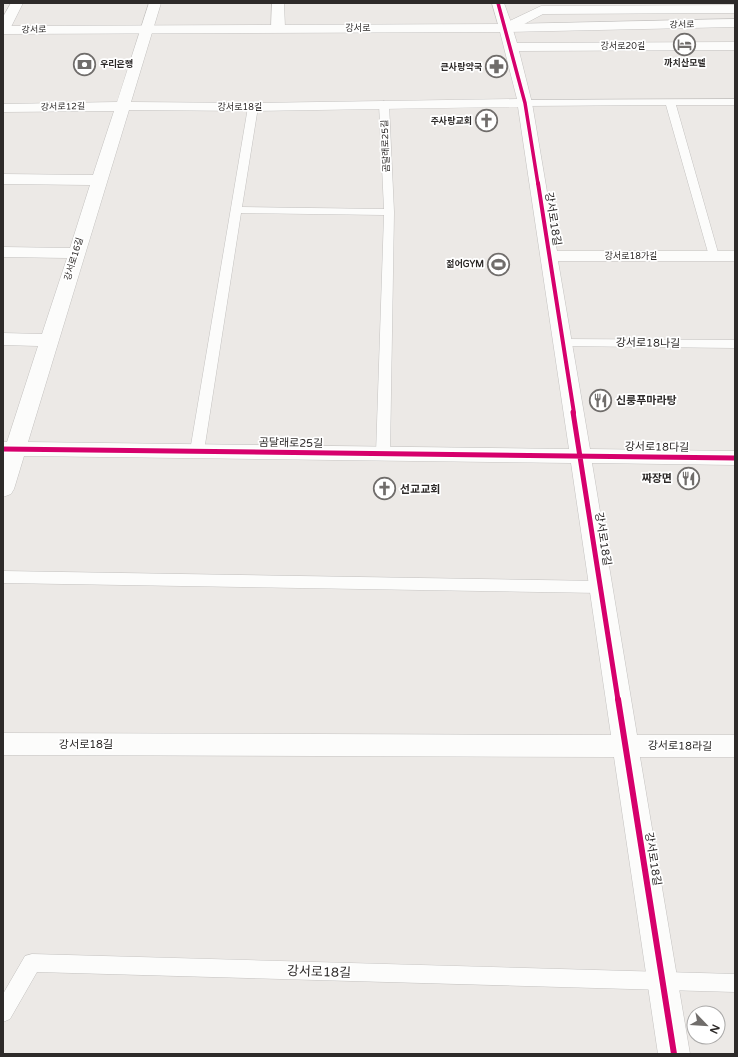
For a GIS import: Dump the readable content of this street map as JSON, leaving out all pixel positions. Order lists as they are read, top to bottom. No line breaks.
{"streets":{"street":["강서로","강서로20길","강서로12길","강서로18길","곰달래로25길","강서로18가길","강서로16길","강서로18다길","강서로18라길"],"lane":["강서로18나길"]},"crossings":[["강서로","강서로18길"],["강서로","강서로16길"],["강서로20길","강서로18길"],["강서로12길","강서로18길"],["강서로12길","강서로16길"],["강서로18길","곰달래로25길"],["강서로18길","강서로18가길"],["강서로18길","강서로16길"],["강서로18길","강서로18나길"],["강서로18길","강서로18다길"],["강서로18길","강서로18라길"],["곰달래로25길","강서로16길"],["곰달래로25길","강서로18다길"]],"places":{"hotel":["까치산모텔"],"bank":["우리은행"],"pharmacy":["큰사랑약국"],"church":["주사랑교회","선교교회"],"sports":["젊어GYM"],"restaurant":["신룽푸마라탕","짜장면"]},"north":"bottom right"}
